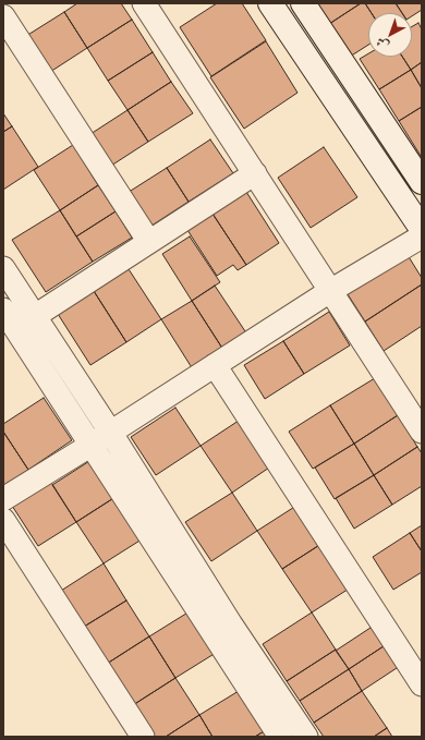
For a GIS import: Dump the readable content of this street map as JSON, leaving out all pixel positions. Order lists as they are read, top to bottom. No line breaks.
{"north":"bottom left"}
